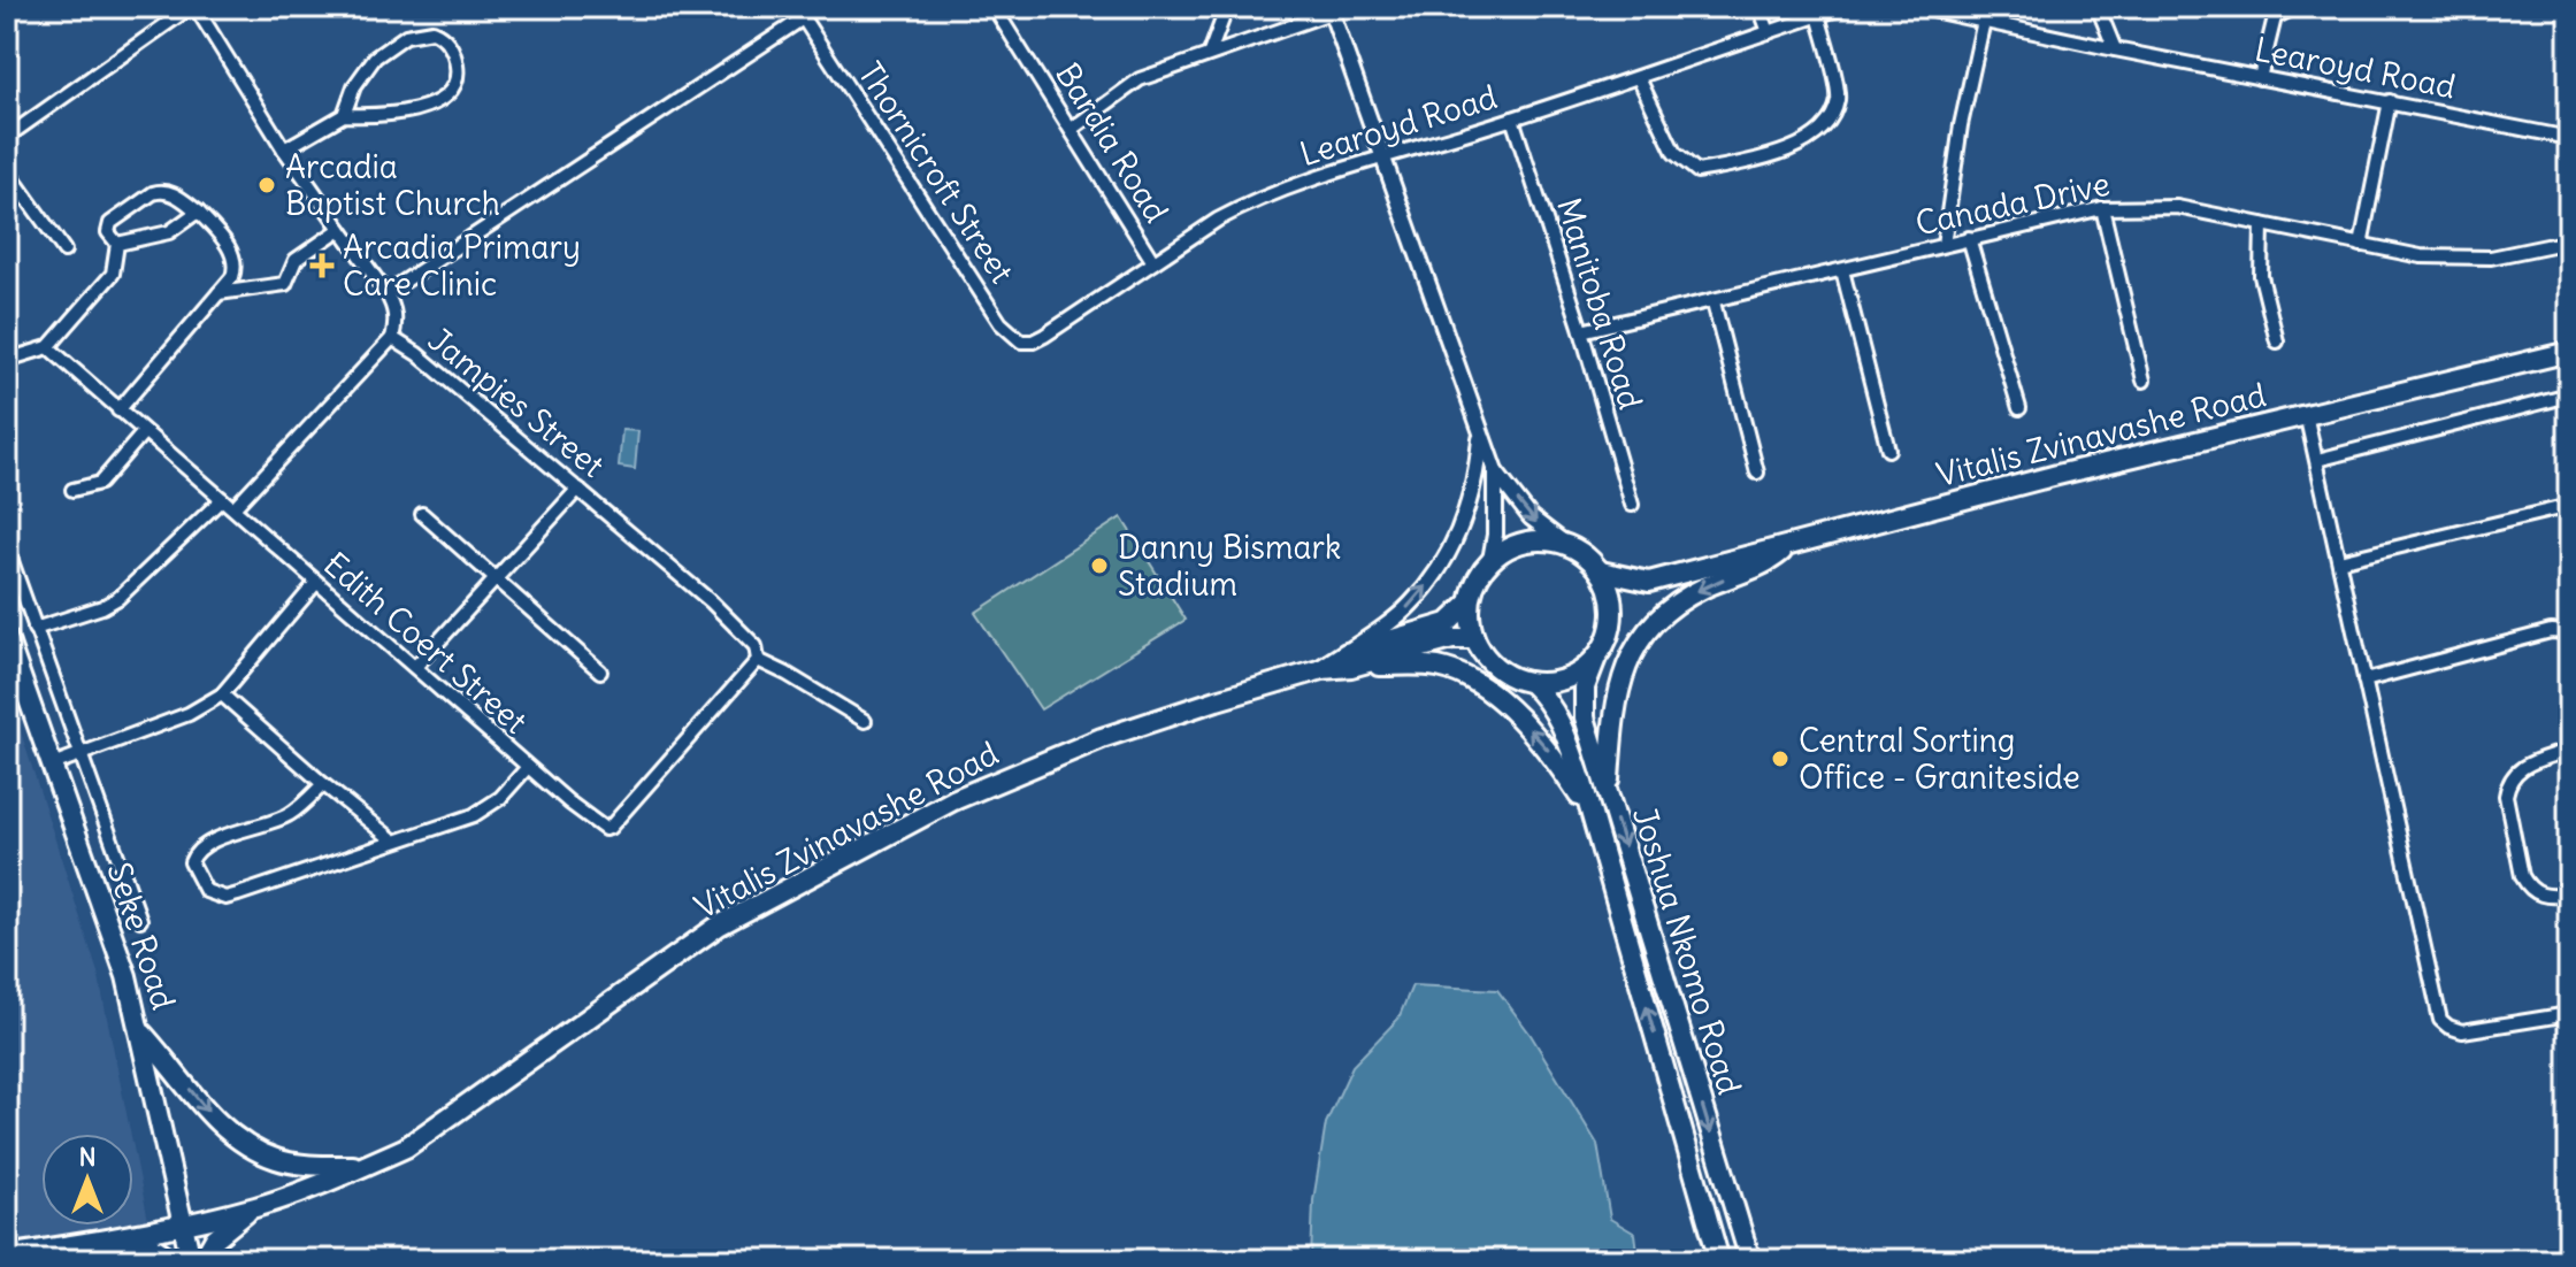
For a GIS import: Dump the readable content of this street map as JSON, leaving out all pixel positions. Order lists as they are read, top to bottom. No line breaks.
{"streets":{"main road":["Vitalis Zvinavashe Road","Seke Road","Joshua Nkomo Road"],"street":["Learoyd Road","Bardia Road","Thornicroft Street","Canada Drive","Manitoba Road","Jampies Street","Edith Coert Street"]},"crossings":[["Learoyd Road","Bardia Road"],["Learoyd Road","Thornicroft Street"],["Learoyd Road","Manitoba Road"],["Canada Drive","Manitoba Road"],["Jampies Street","Edith Coert Street"],["Vitalis Zvinavashe Road","Seke Road"],["Vitalis Zvinavashe Road","Joshua Nkomo Road"]],"places":{"other":["Arcadia Baptist Church","Danny Bismark Stadium","Central Sorting Office - Graniteside"],"health":["Arcadia Primary Care Clinic"]},"north":"top"}
